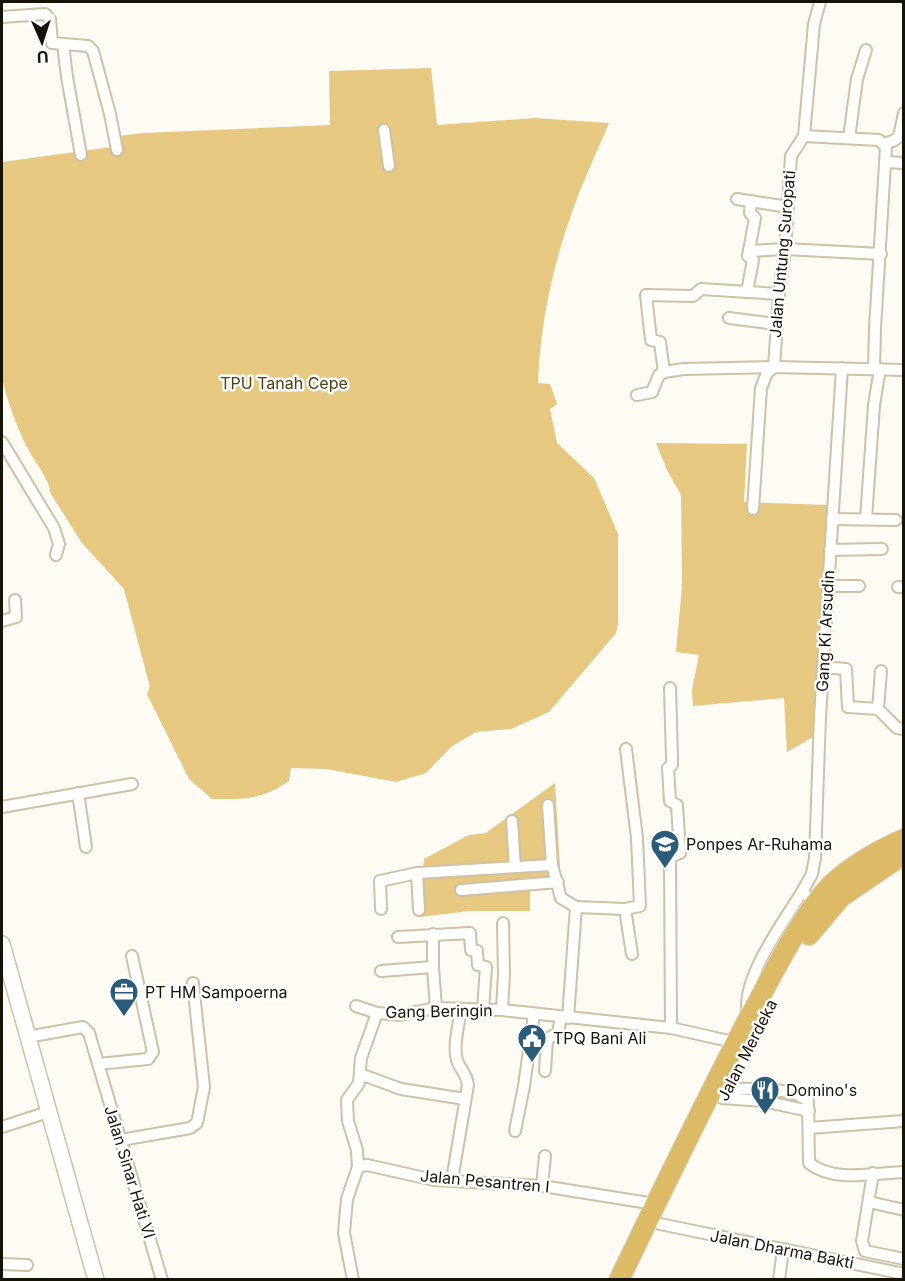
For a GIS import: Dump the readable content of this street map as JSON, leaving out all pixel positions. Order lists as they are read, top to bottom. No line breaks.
{"streets":{"highway":["Jalan Merdeka"],"street":["Jalan Untung Suropati","Gang Ki Arsudin","Gang Beringin","Jalan Sinar Hati VI","Jalan Pesantren I","Jalan Dharma Bakti"]},"crossings":[["Gang Beringin","Jalan Merdeka"],["Jalan Merdeka","Jalan Pesantren I"],["Jalan Merdeka","Jalan Dharma Bakti"],["Jalan Pesantren I","Jalan Dharma Bakti"]],"parks":["TPU Tanah Cepe"],"places":{"school or university":["Ponpes Ar-Ruhama"],"office":["PT HM Sampoerna"],"public building":["TPQ Bani Ali"],"restaurant":["Domino's"]},"north":"bottom"}
